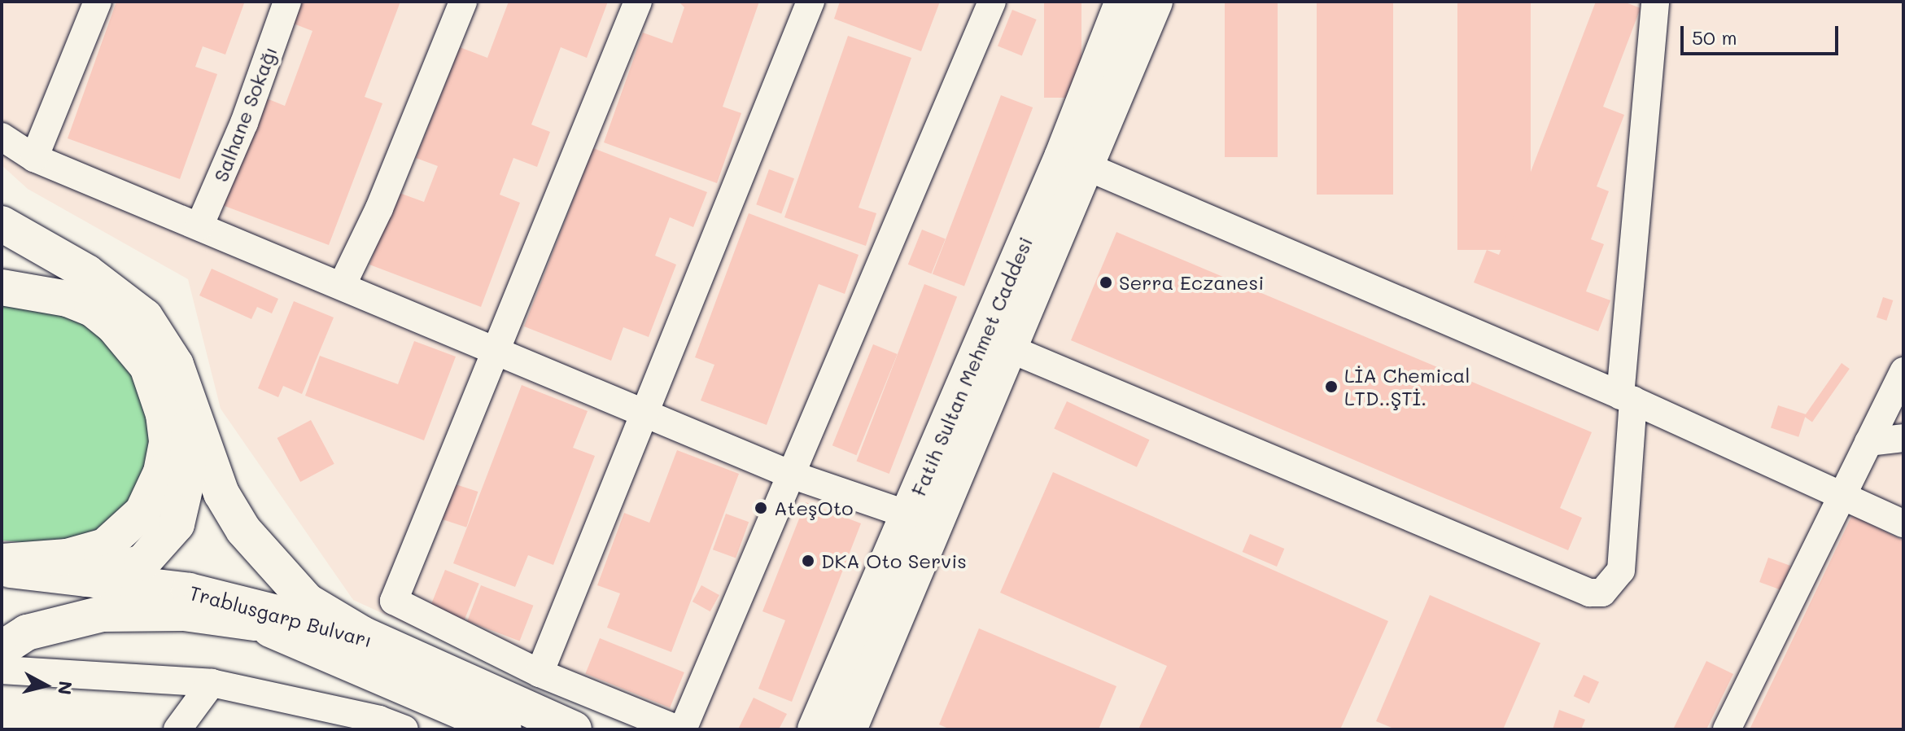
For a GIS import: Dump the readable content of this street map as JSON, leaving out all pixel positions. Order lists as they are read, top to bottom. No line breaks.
{"streets":{"main road":["Fatih Sultan Mehmet Caddesi","Trablusgarp Bulvarı"],"street":["Salhane Sokağı"]},"places":["Serra Eczanesi","LİA Chemical LTD..ŞTİ.","AteşOto","DKA Oto Servis"],"scale_bar":"50 m","north":"right"}
